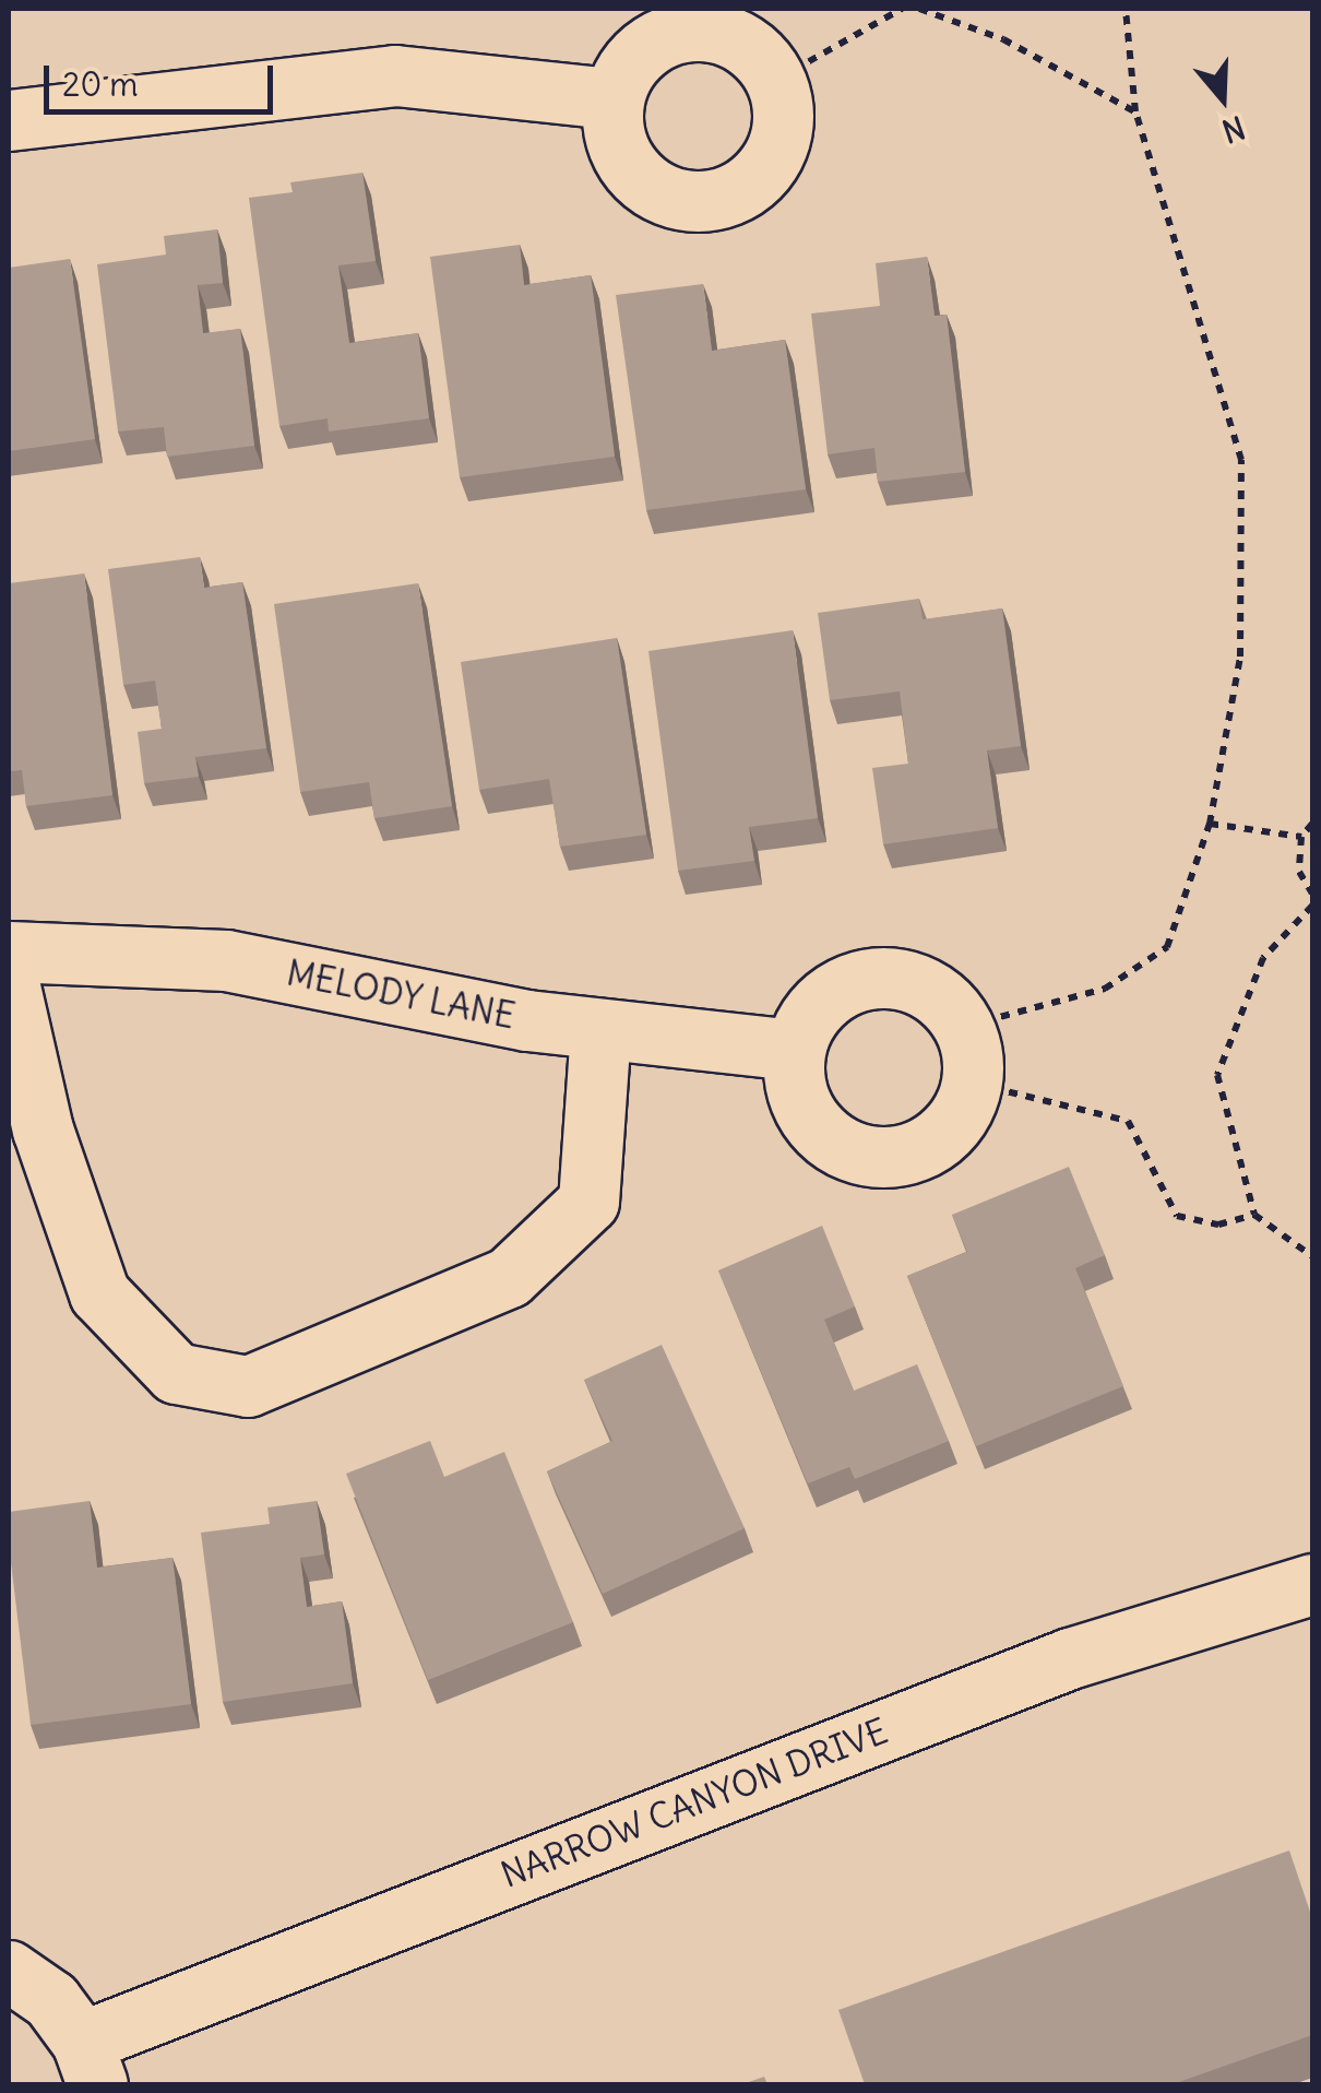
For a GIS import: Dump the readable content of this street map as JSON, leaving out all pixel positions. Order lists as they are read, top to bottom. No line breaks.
{"streets":{"street":["MELODY LANE","NARROW CANYON DRIVE"]},"scale_bar":"20 m","north":"bottom"}
